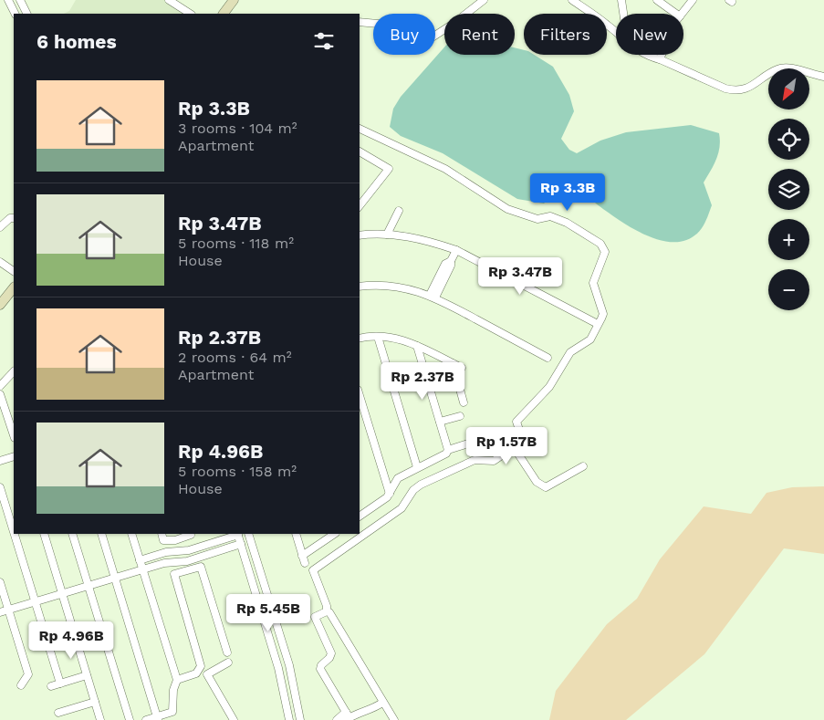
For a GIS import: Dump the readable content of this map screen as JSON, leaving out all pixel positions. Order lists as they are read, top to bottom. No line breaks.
{"north":"bottom left","page":{"chip":["Buy","Rent","Filters","New"],"heading":"6 homes","map_buttons":["+","−"],"list":[{"name":"Rp 3.3B","note":"3 rooms · 104 m² · Apartment"},{"name":"Rp 3.47B","note":"5 rooms · 118 m² · House"},{"name":"Rp 2.37B","note":"2 rooms · 64 m² · Apartment"},{"name":"Rp 4.96B","note":"5 rooms · 158 m² · House"}],"price":["Rp 3.3B","Rp 3.47B","Rp 2.37B","Rp 1.57B","Rp 5.45B","Rp 4.96B"]}}
